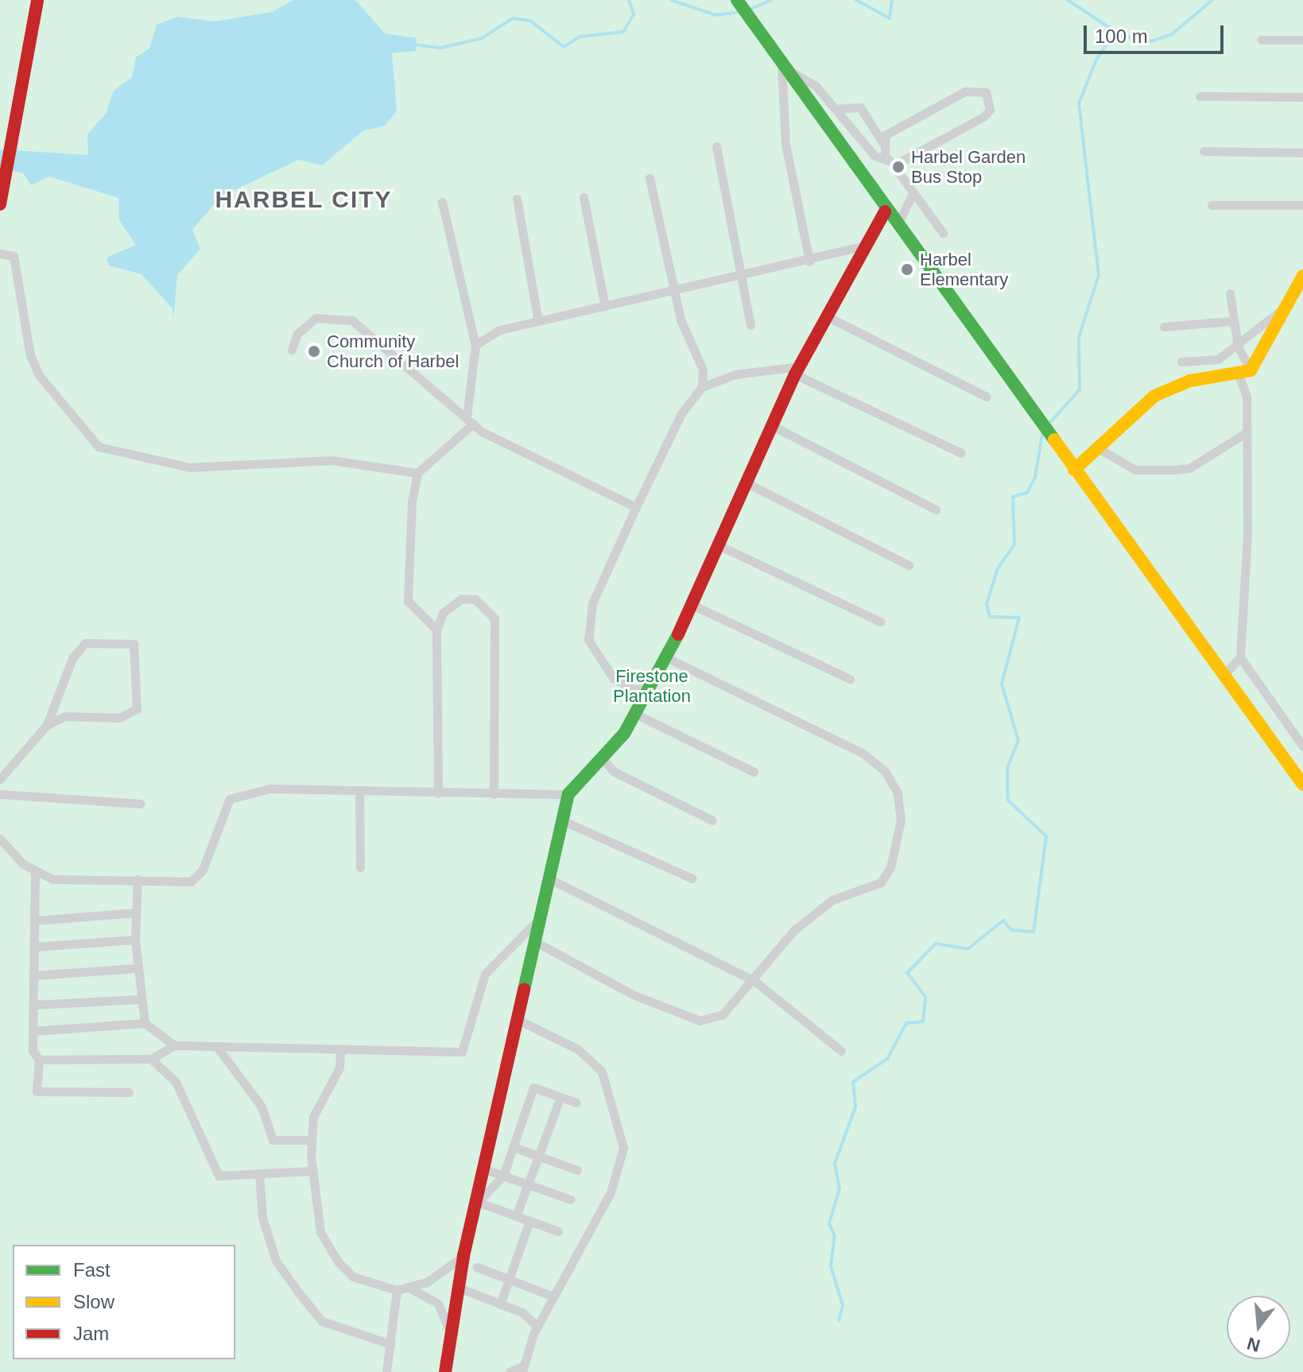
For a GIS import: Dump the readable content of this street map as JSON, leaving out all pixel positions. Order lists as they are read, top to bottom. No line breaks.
{"districts":["HARBEL CITY"],"parks":["Firestone Plantation"],"places":["Harbel Garden Bus Stop","Harbel Elementary","Community Church of Harbel"],"legend":["Fast","Slow","Jam"],"scale_bar":"100 m","north":"bottom"}
